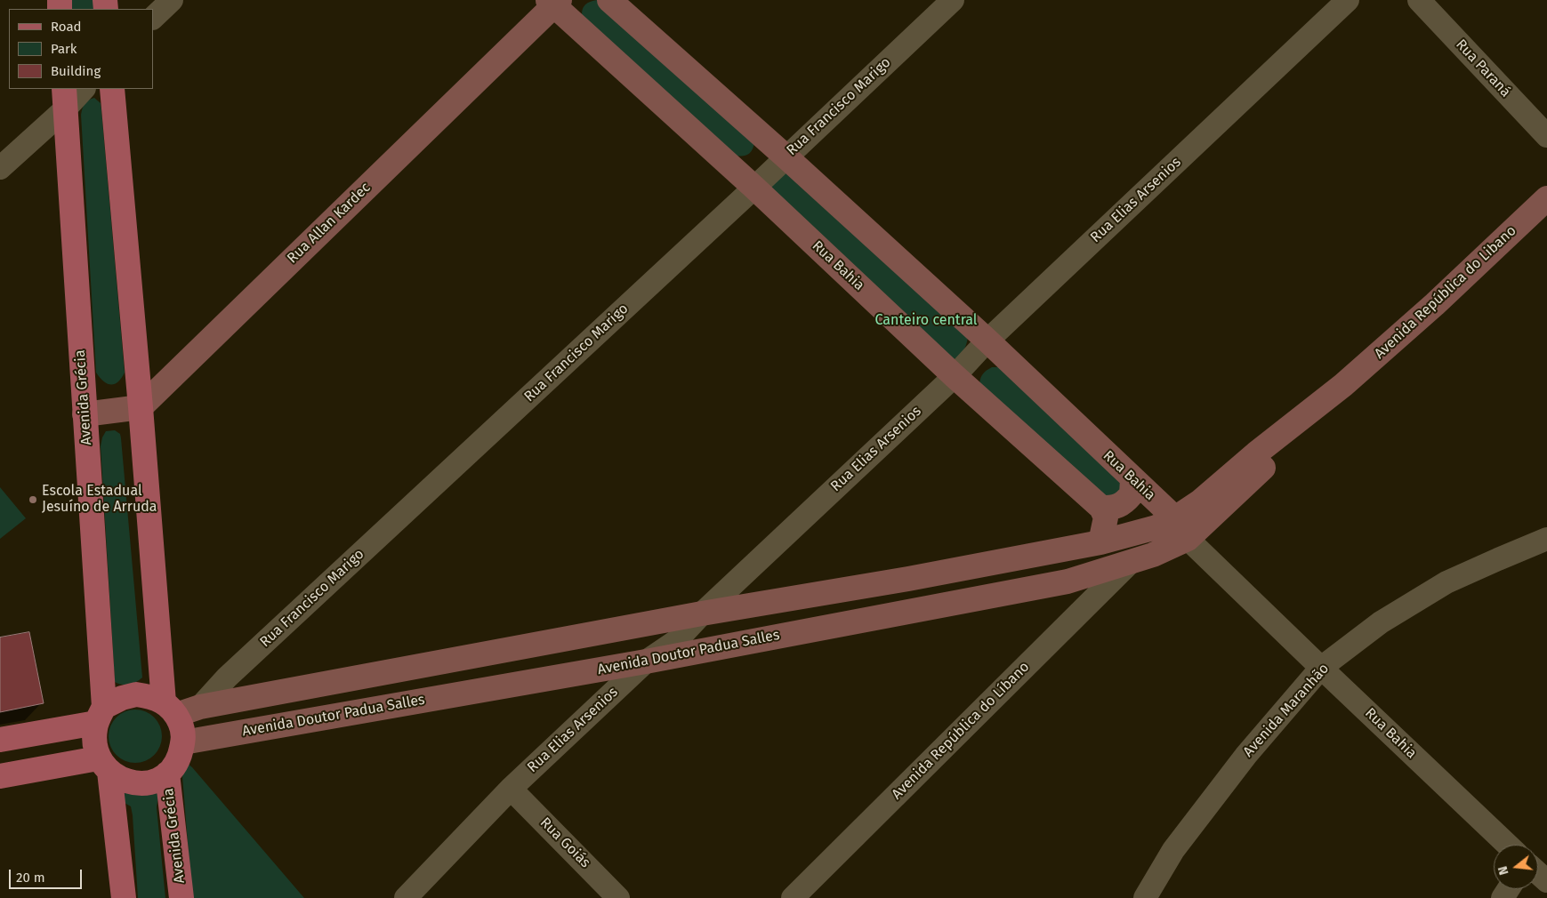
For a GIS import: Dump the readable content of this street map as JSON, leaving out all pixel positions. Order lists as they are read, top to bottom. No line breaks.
{"streets":{"main road":["Rua Allan Kardec","Rua Bahia","Avenida República do Libano","Avenida Grécia","Avenida Doutor Padua Salles"],"street":["Rua Paraná","Rua Francisco Marigo","Rua Elias Arsenios","Avenida Maranhão","Avenida República do Líbano","Rua Goiás"]},"crossings":[["Rua Francisco Marigo","Rua Bahia"],["Rua Elias Arsenios","Rua Bahia"],["Rua Elias Arsenios","Avenida Doutor Padua Salles"],["Rua Elias Arsenios","Rua Goiás"],["Rua Allan Kardec","Rua Bahia"],["Rua Bahia","Avenida República do Libano"],["Rua Bahia","Avenida Doutor Padua Salles"],["Rua Bahia","Avenida Maranhão"],["Avenida República do Libano","Avenida Doutor Padua Salles"],["Avenida Grécia","Avenida Doutor Padua Salles"],["Avenida Doutor Padua Salles","Avenida República do Líbano"]],"parks":["Canteiro central"],"places":["Escola Estadual Jesuíno de Arruda"],"legend":["Road","Park","Building"],"scale_bar":"20 m","north":"left"}
